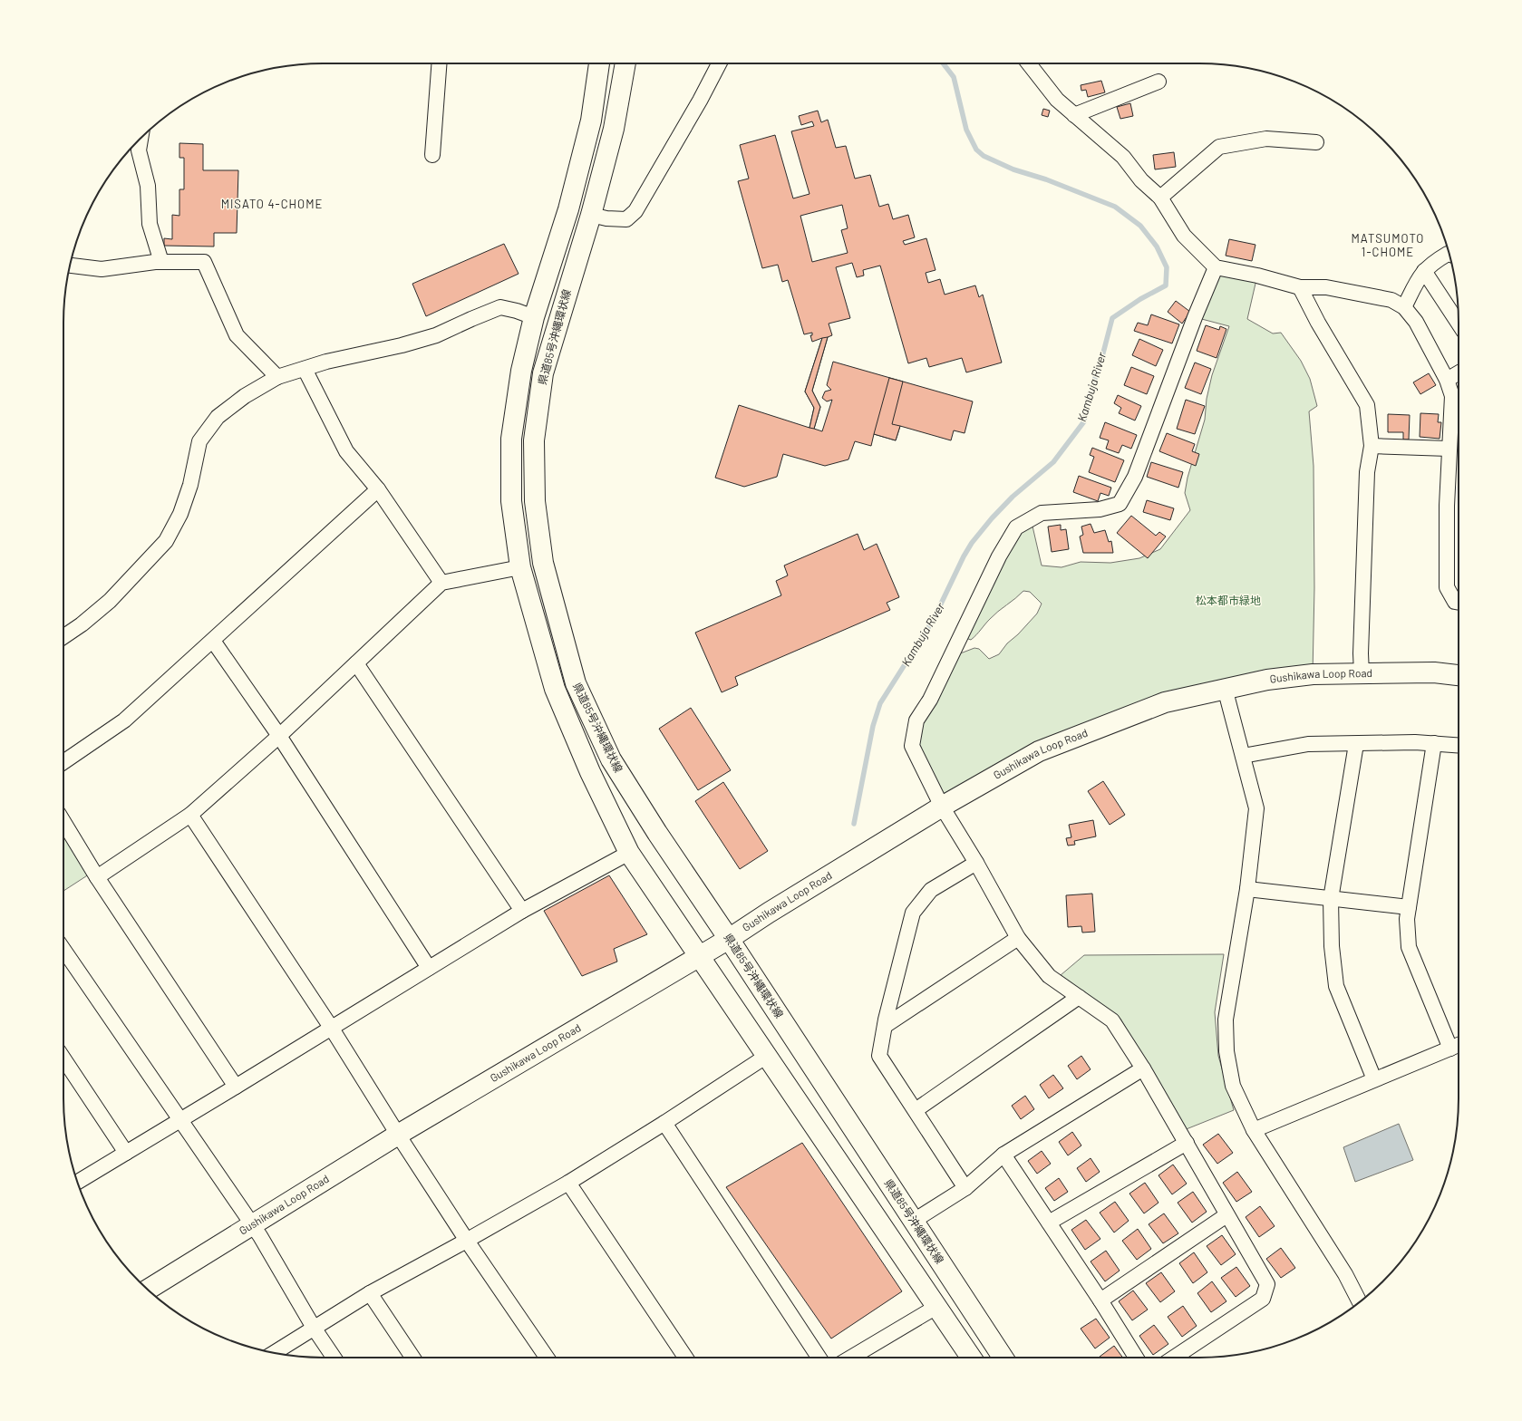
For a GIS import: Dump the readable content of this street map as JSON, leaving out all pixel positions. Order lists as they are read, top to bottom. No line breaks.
{"streets":{"main road":["県道85号沖縄環状線","Gushikawa Loop Road"]},"crossings":[["県道85号沖縄環状線","Gushikawa Loop Road"]],"districts":["MISATO 4-CHOME","MATSUMOTO 1-CHOME"],"water":["Kambuja River"],"parks":["松本都市緑地"]}
